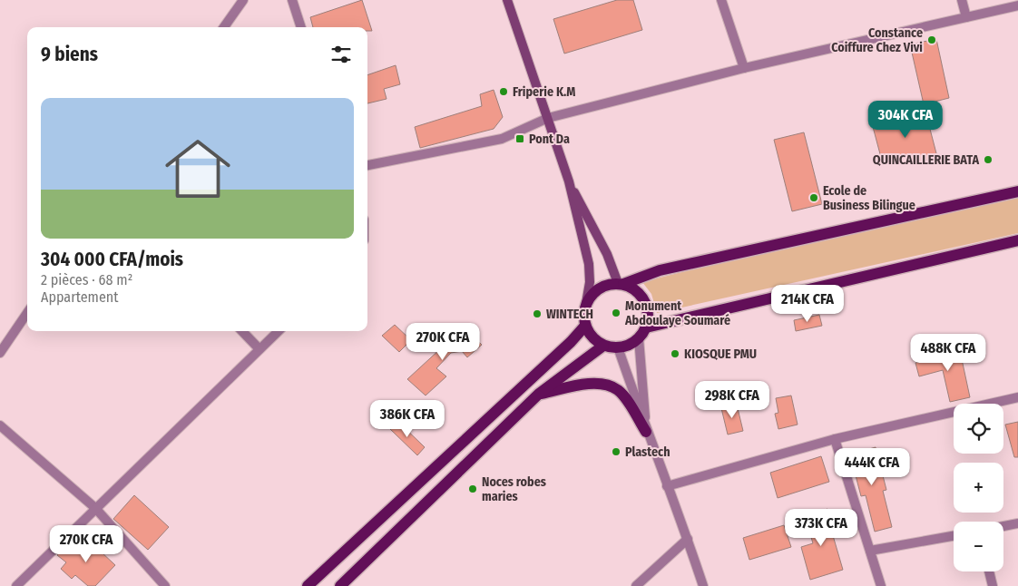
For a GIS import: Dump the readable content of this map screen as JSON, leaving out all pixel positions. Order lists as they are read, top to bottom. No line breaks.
{"places":{"other":["Constance Coiffure Chez Vivi","Friperie K.M","QUINCAILLERIE BATA","Ecole de Business Bilingue","Monument Abdoulaye Soumaré","WINTECH","KIOSQUE PMU","Plastech","Noces robes maries"],"transit":["Pont Da"]},"page":{"heading":"9 biens","list":[{"name":"304 000 CFA/mois","note":"2 pièces · 68 m² · Appartement"}],"price":["304K CFA","214K CFA","270K CFA","488K CFA","298K CFA","386K CFA","444K CFA","373K CFA","270K CFA"],"map_buttons":["+","−"]}}
